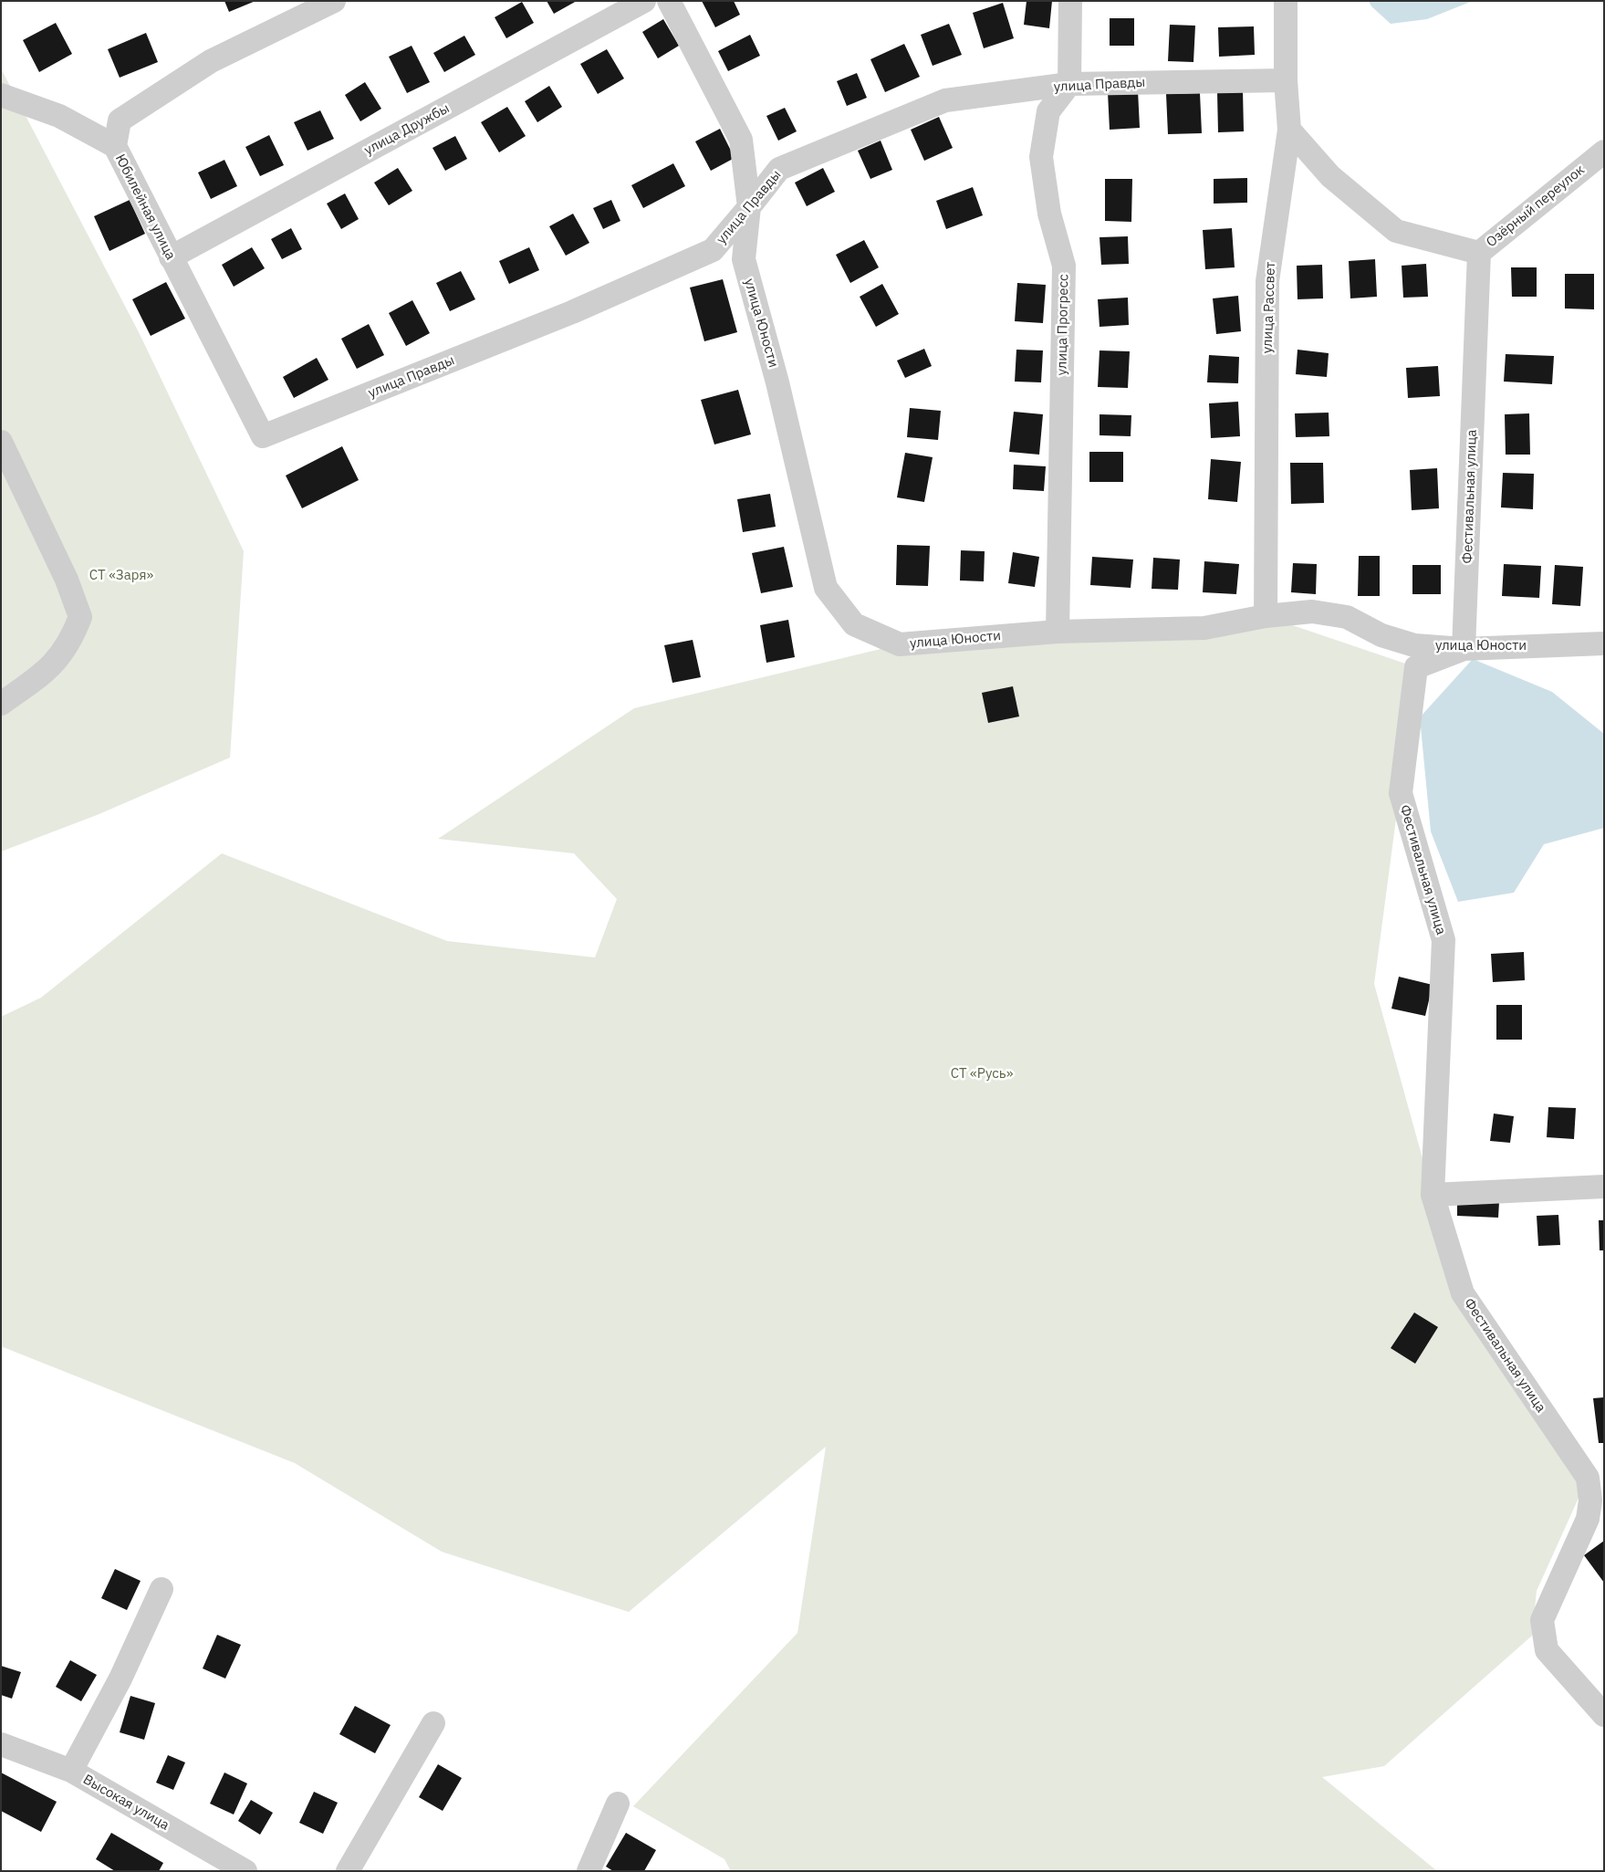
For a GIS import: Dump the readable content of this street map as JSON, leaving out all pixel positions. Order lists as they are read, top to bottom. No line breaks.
{"streets":{"street":["улица Правды","улица Дружбы","Озёрный переулок","Юбилейная улица","улица Рассвет","улица Юности","улица Прогресс","Фестивальная улица","Высокая улица"]},"crossings":[["улица Правды","Юбилейная улица"],["улица Правды","улица Рассвет"],["улица Правды","улица Юности"],["улица Правды","улица Прогресс"],["улица Дружбы","Юбилейная улица"],["Озёрный переулок","улица Рассвет"],["Озёрный переулок","Фестивальная улица"],["улица Рассвет","улица Юности"],["улица Юности","улица Прогресс"],["улица Юности","Фестивальная улица"]],"parks":["СТ «Заря»","СТ «Русь»"]}
